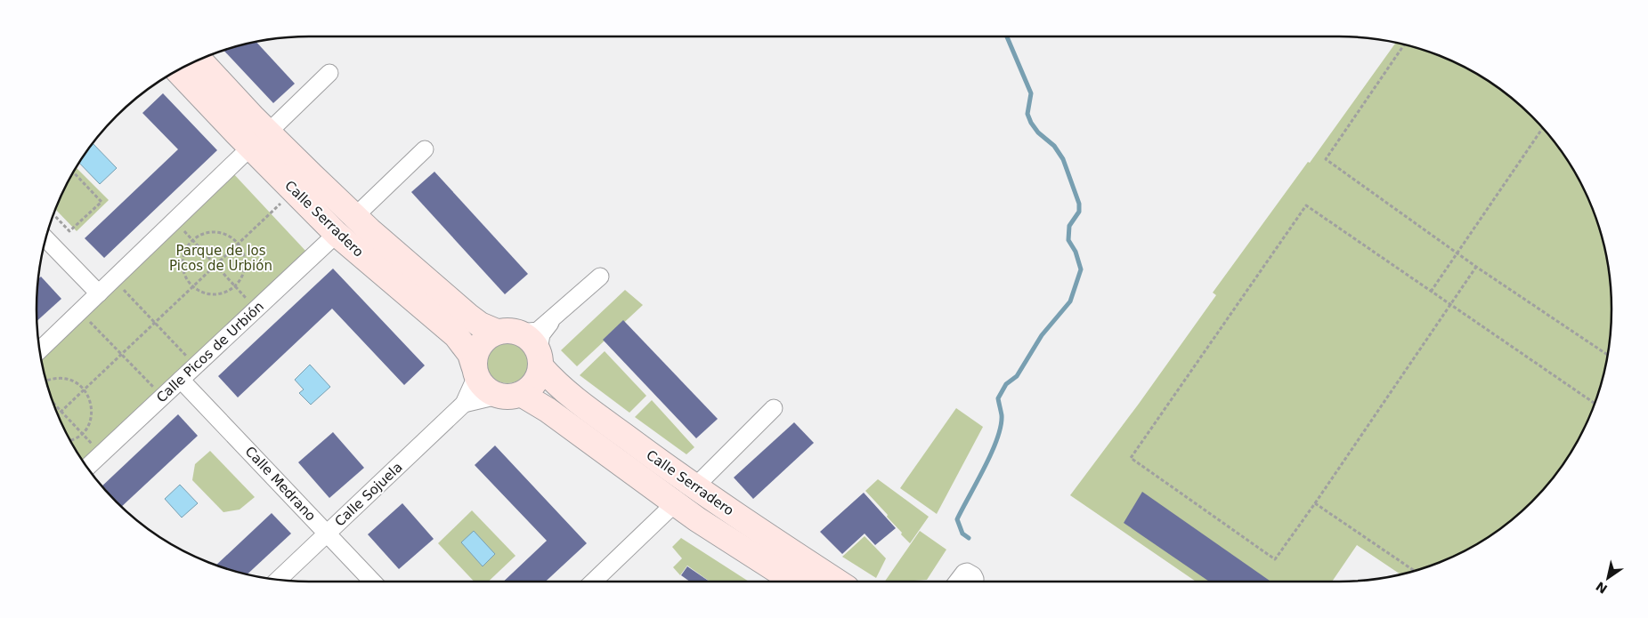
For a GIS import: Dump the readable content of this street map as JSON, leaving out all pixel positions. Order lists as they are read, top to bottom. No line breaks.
{"streets":{"main road":["Calle Serradero"],"street":["Calle Picos de Urbión","Calle Medrano","Calle Sojuela"]},"crossings":[["Calle Serradero","Calle Picos de Urbión"],["Calle Serradero","Calle Sojuela"],["Calle Picos de Urbión","Calle Medrano"],["Calle Medrano","Calle Sojuela"]],"parks":["Parque de los Picos de Urbión"],"north":"bottom left"}
